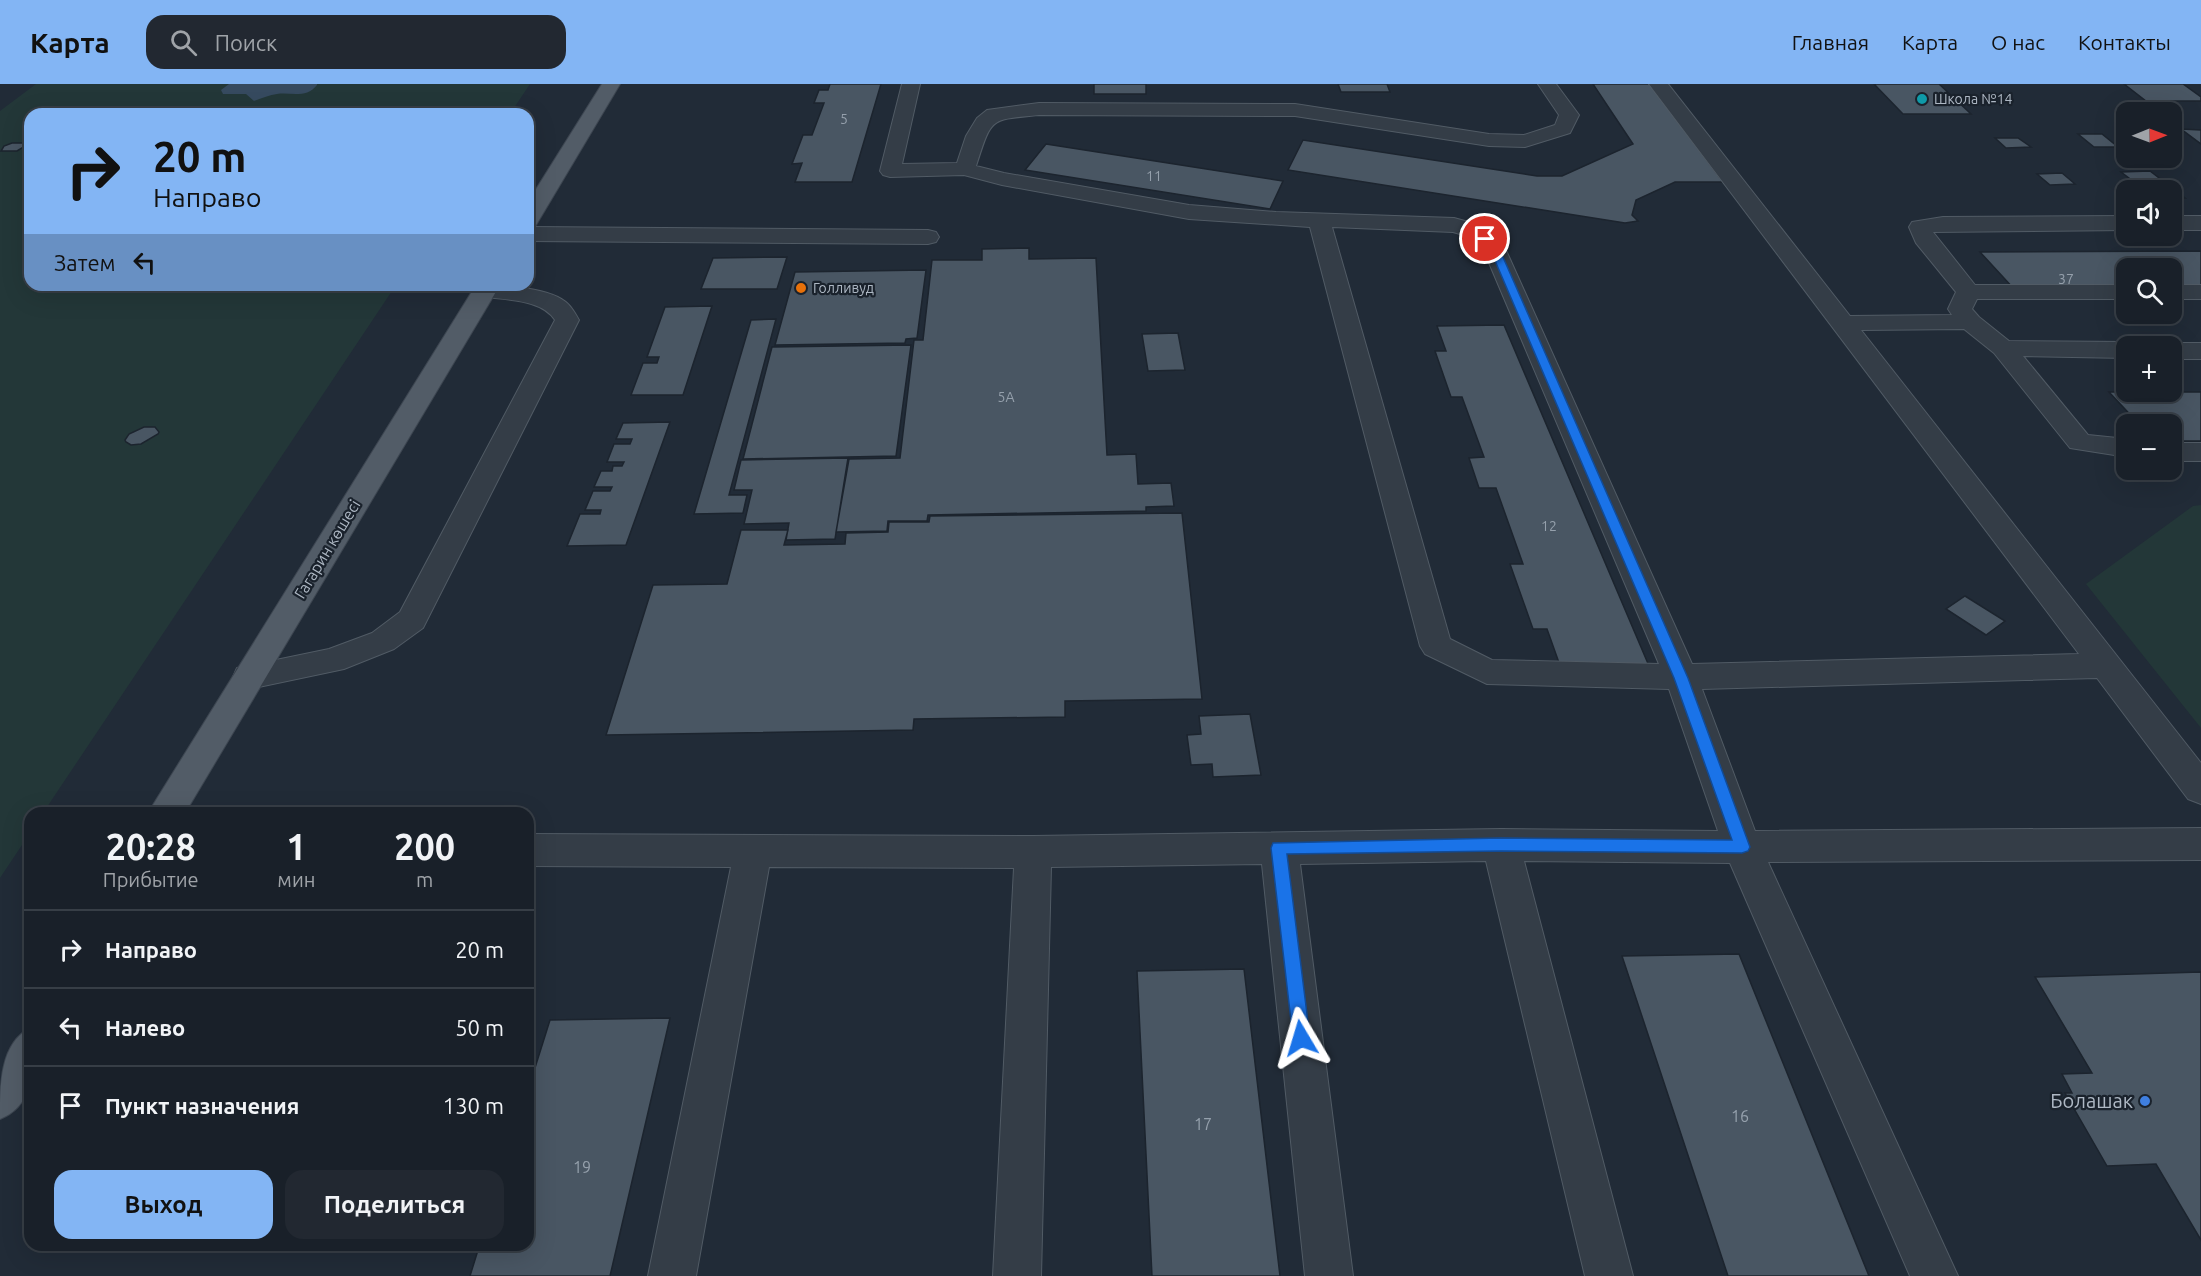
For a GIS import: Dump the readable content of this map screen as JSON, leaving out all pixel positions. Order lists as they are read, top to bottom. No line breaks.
{"streets":{"main road":["Гагарин көшесі"]},"places":["Школа №14","Голливуд","Болашак"],"house_numbers":["5","11","37","5А","12","16","17","19"],"north":"right","page":{"header":"Карта","search":"Поиск","nav":["Главная","Карта","О нас","Контакты"],"map_buttons":["+","−"],"turn":["20 m","Направо"],"then":"Затем","eta":["20:28","Прибытие","1","мин","200","m"],"list":[{"name":"Направо","value":"20 m"},{"name":"Налево","value":"50 m"},{"name":"Пункт назначения","value":"130 m"}],"buttons":["Выход","Поделиться"]}}
